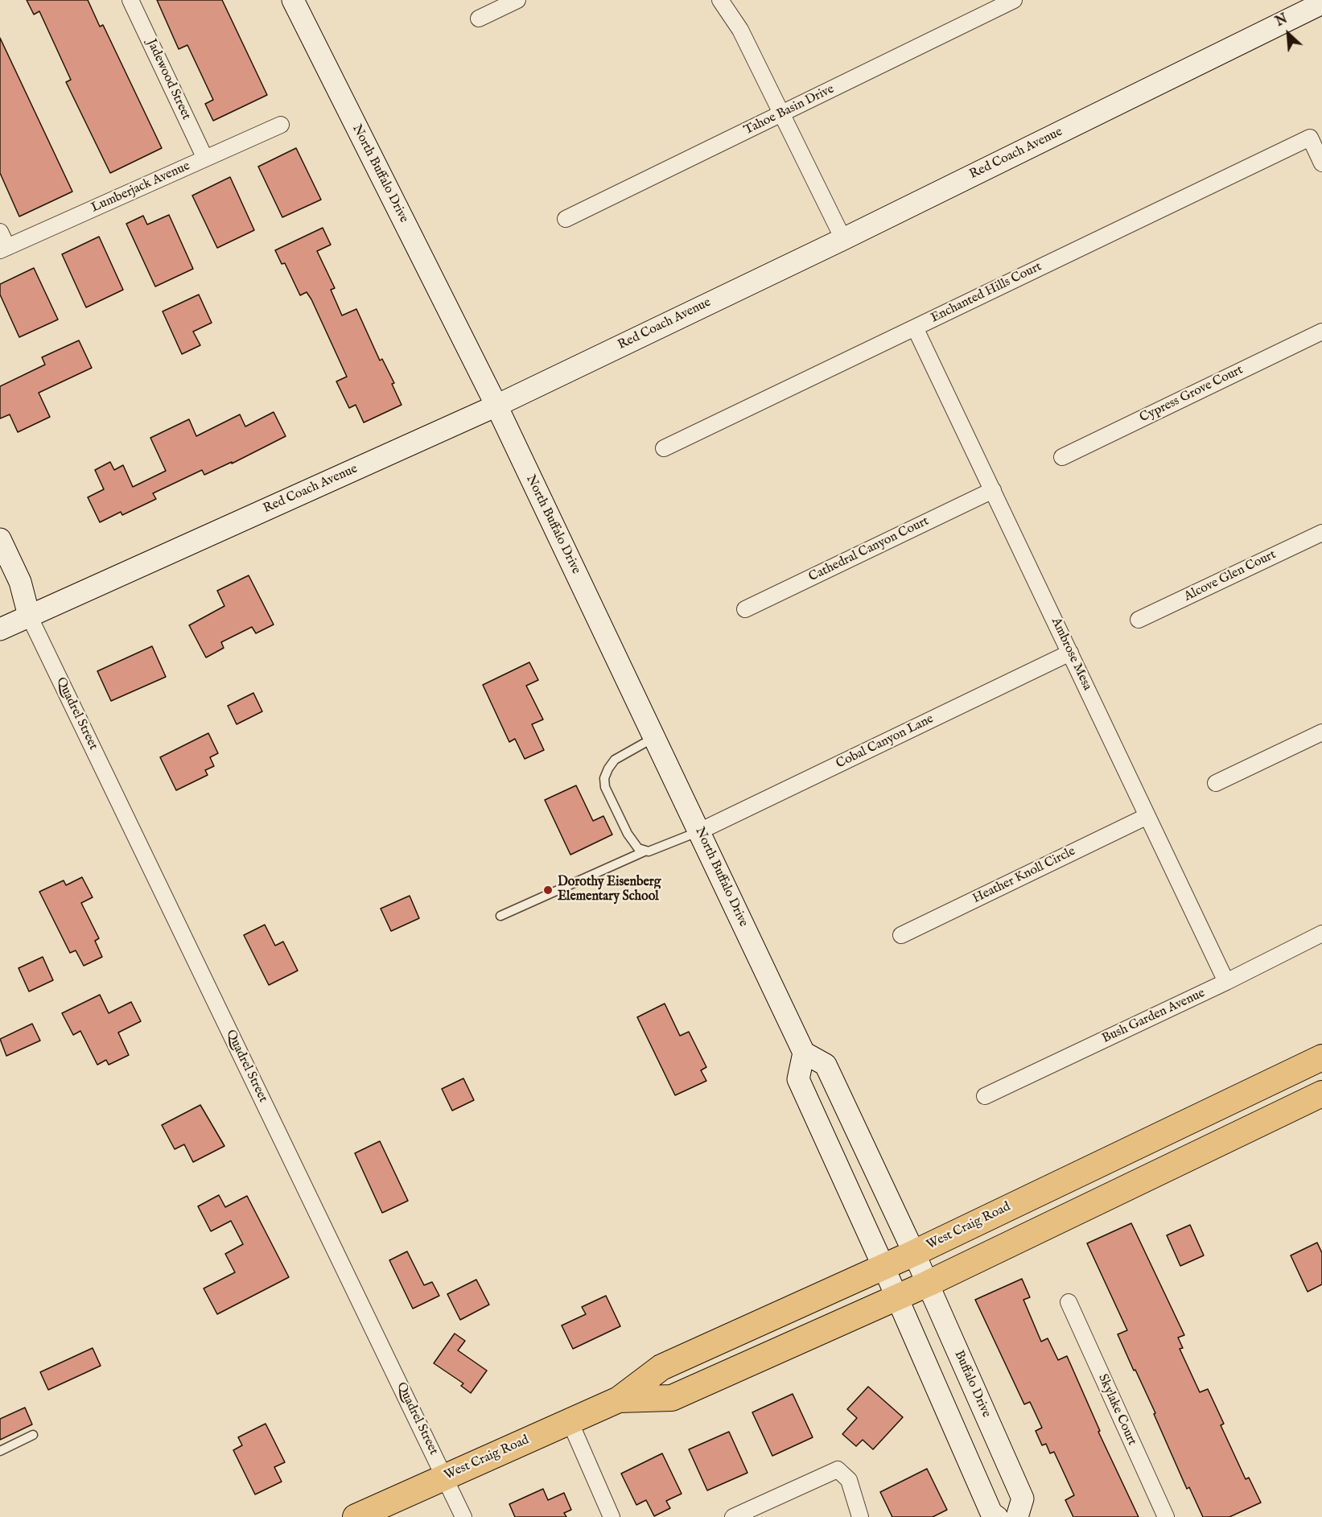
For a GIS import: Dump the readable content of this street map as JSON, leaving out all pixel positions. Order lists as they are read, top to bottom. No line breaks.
{"streets":{"main road":["Red Coach Avenue","North Buffalo Drive","Quadrel Street","West Craig Road","Buffalo Drive"],"street":["Jadewood Street","Tahoe Basin Drive","Lumberjack Avenue","Enchanted Hills Court","Cypress Grove Court","Cathedral Canyon Court","Alcove Glen Court","Ambrose Mesa","Cobal Canyon Lane","Heather Knoll Circle","Bush Garden Avenue","Skylake Court"]},"crossings":[["Jadewood Street","Lumberjack Avenue"],["Red Coach Avenue","North Buffalo Drive"],["Red Coach Avenue","Quadrel Street"],["North Buffalo Drive","Cobal Canyon Lane"],["Enchanted Hills Court","Ambrose Mesa"],["Cathedral Canyon Court","Ambrose Mesa"],["Ambrose Mesa","Cobal Canyon Lane"],["Ambrose Mesa","Heather Knoll Circle"],["Ambrose Mesa","Bush Garden Avenue"],["Quadrel Street","West Craig Road"],["West Craig Road","Buffalo Drive"]],"places":["Dorothy Eisenberg Elementary School"],"north":"top left"}
